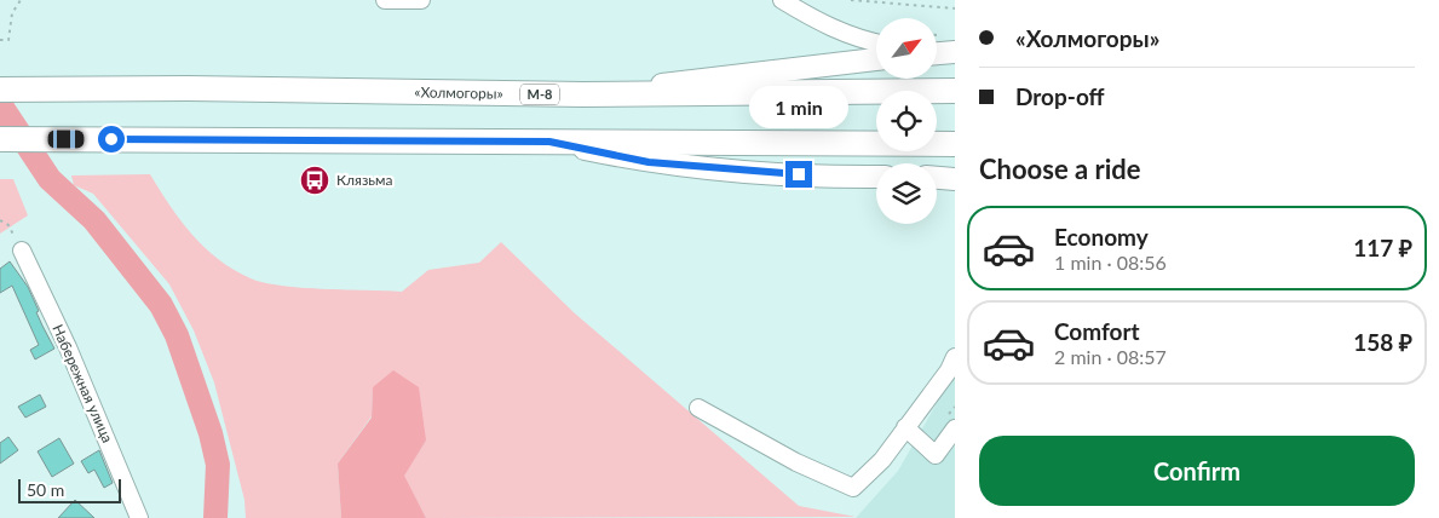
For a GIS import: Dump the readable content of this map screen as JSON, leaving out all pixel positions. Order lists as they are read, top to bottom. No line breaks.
{"streets":{"highway":["«Холмогоры»","М-8"],"street":["Набережная улица"]},"places":{"bus stop":["Клязьма"]},"scale_bar":"50 m","north":"top right","page":{"banner":["«Холмогоры»","Drop-off"],"bubble":"1 min","heading":"Choose a ride","list":[{"name":"Economy","note":"1 min · 08:56","value":"117 ₽"},{"name":"Comfort","note":"2 min · 08:57","value":"158 ₽"}],"buttons":"Confirm","scale":"50 m"}}
